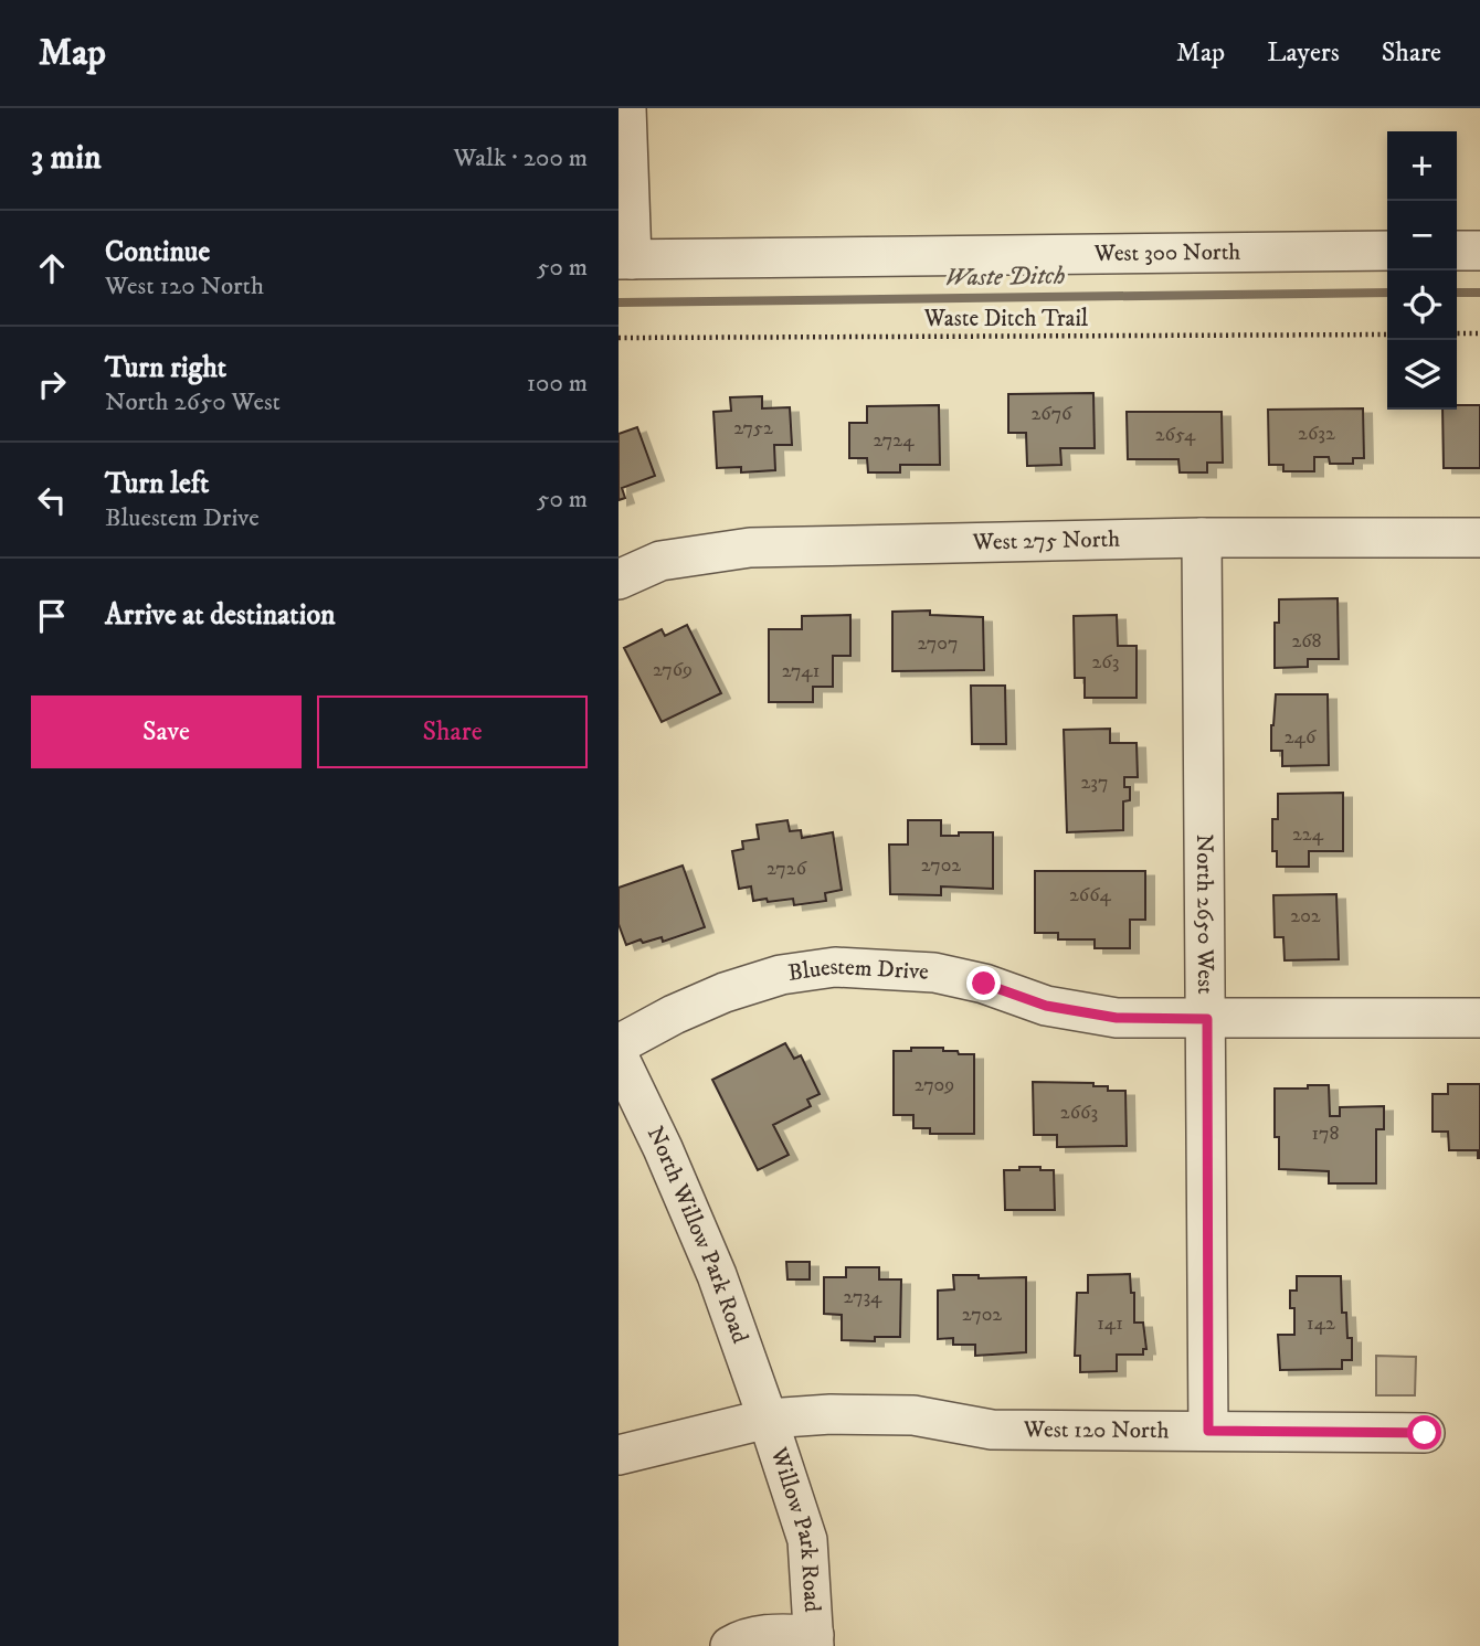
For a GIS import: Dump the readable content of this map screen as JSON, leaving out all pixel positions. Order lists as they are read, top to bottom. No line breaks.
{"streets":{"street":["West 300 North","West 275 North","North 2650 West","Bluestem Drive","North Willow Park Road","West 120 North","Willow Park Road"],"path":["Waste Ditch Trail"]},"crossings":[["West 275 North","North 2650 West"],["North 2650 West","Bluestem Drive"],["North 2650 West","West 120 North"],["North Willow Park Road","West 120 North"],["North Willow Park Road","Willow Park Road"],["West 120 North","Willow Park Road"]],"water":["Waste Ditch"],"house_numbers":["2676","2752","2632","2654","2724","268","2707","263","2769","2741","246","237","224","2702","2726","2664","202","2709","2663","178","2734","2702","141","142"],"page":{"header":"Map","nav":["Map","Layers","Share"],"heading":["3 min","Walk · 200 m"],"map_buttons":["+","−"],"list":[["Continue","West 120 North","50 m"],["Turn right","North 2650 West","100 m"],["Turn left","Bluestem Drive","50 m"],"Arrive at destination"],"buttons":["Save","Share"]}}
